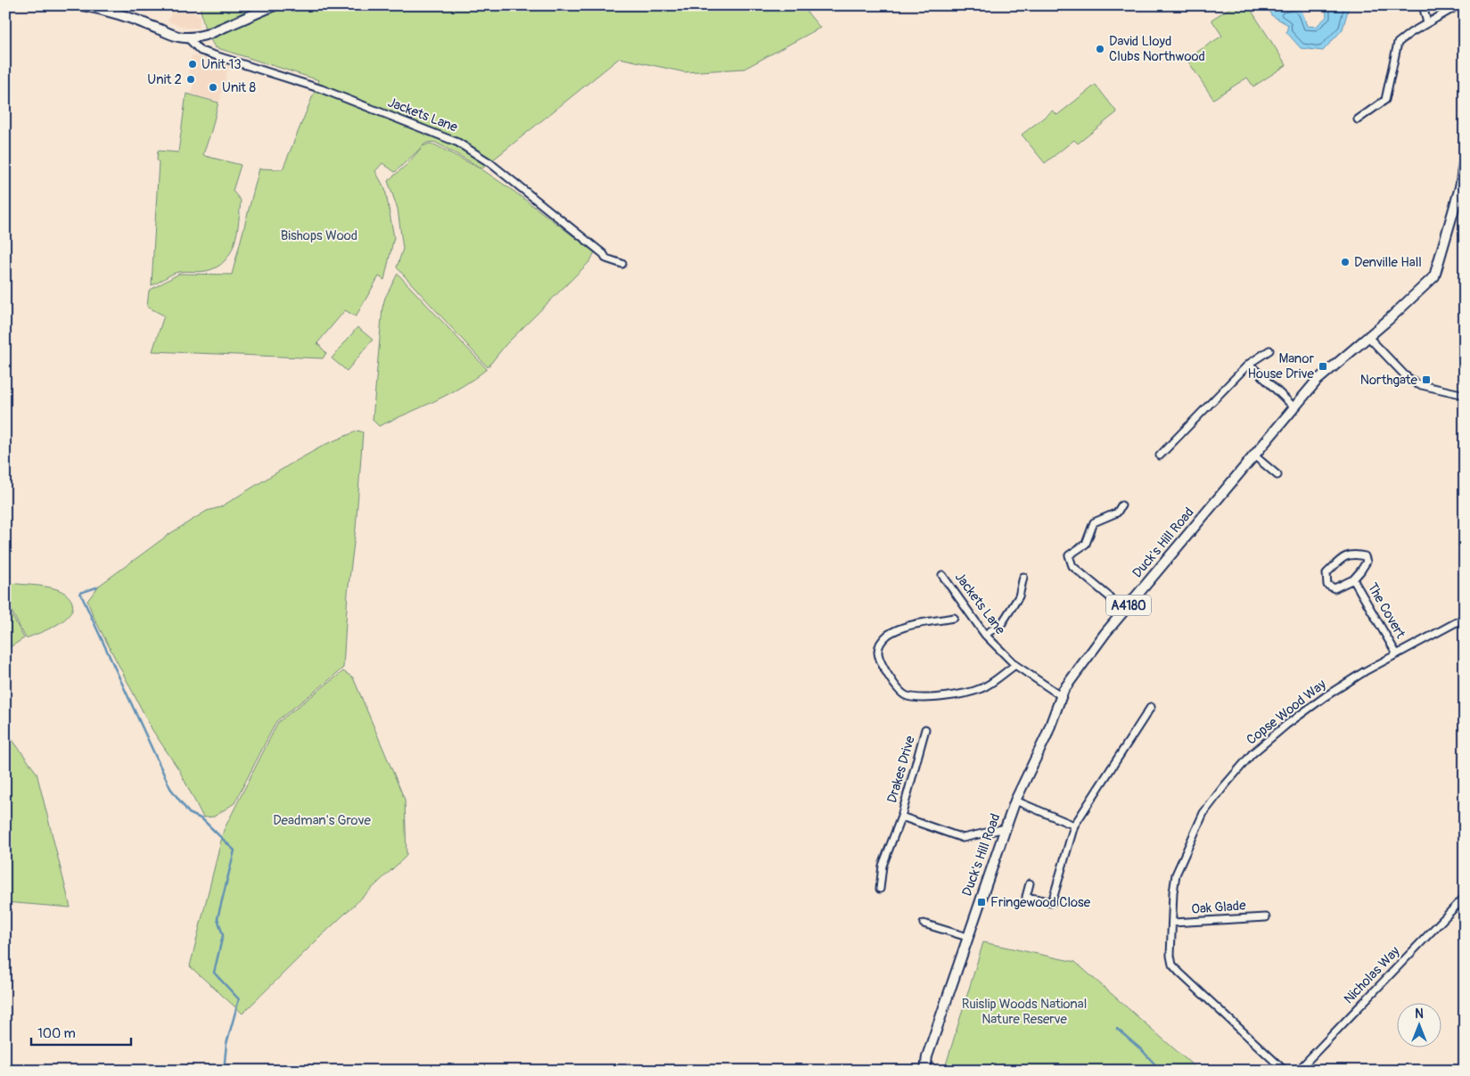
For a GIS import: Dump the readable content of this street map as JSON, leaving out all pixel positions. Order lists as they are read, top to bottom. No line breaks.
{"streets":{"main road":["Duck's Hill Road","A4180"],"street":["Jackets Lane","The Covert","Copse Wood Way","Drakes Drive","Oak Glade","Nicholas Way"]},"crossings":[["Jackets Lane","Duck's Hill Road"],["Duck's Hill Road","Drakes Drive"],["The Covert","Copse Wood Way"],["Copse Wood Way","Oak Glade"]],"parks":["Bishops Wood","Deadman's Grove","Ruislip Woods National Nature Reserve"],"places":{"other":["David Lloyd Clubs Northwood","Unit 13","Unit 2","Unit 8","Denville Hall"],"transit":["Manor House Drive","Northgate","Fringewood Close"]},"scale_bar":"100 m","north":"top"}
